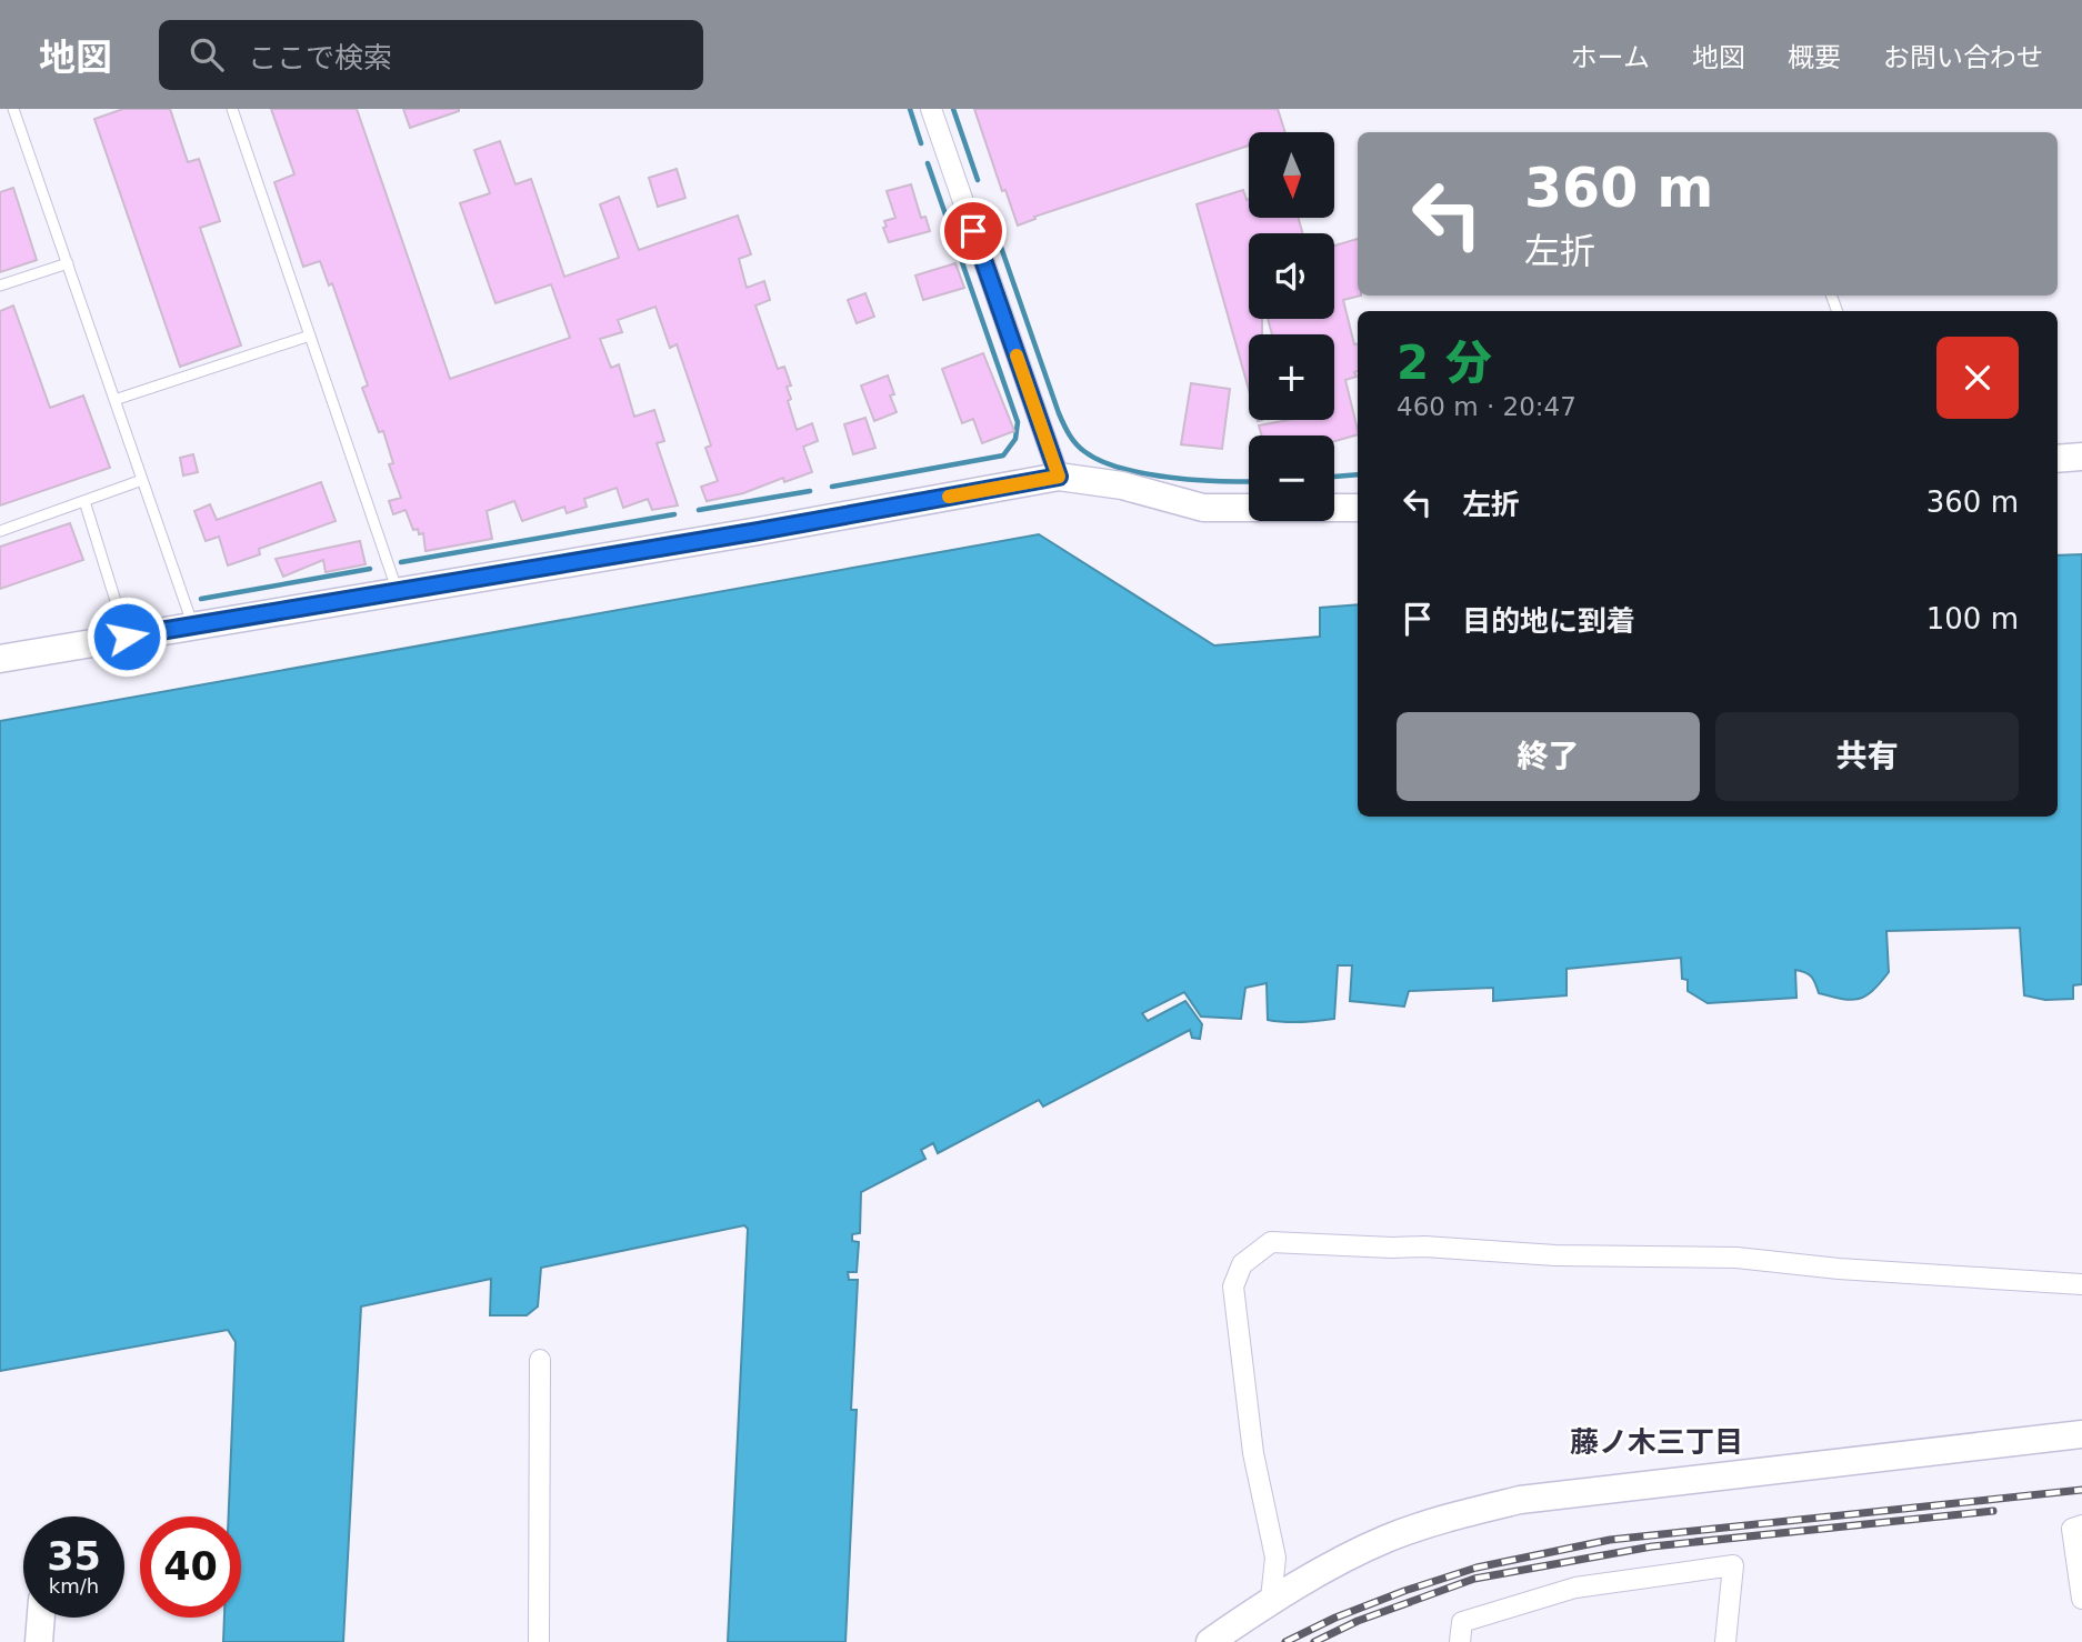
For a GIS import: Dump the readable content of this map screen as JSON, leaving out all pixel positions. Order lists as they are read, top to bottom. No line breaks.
{"districts":["藤ノ木三丁目"],"north":"bottom","page":{"header":"地図","search":"ここで検索","nav":["ホーム","地図","概要","お問い合わせ"],"map_buttons":["+","−"],"turn":["360 m","左折"],"heading":["2 分","460 m · 20:47"],"list":[{"name":"左折","value":"360 m"},{"name":"目的地に到着","value":"100 m"}],"buttons":["終了","共有"],"speed":"35 km/h","limit":"40"}}
